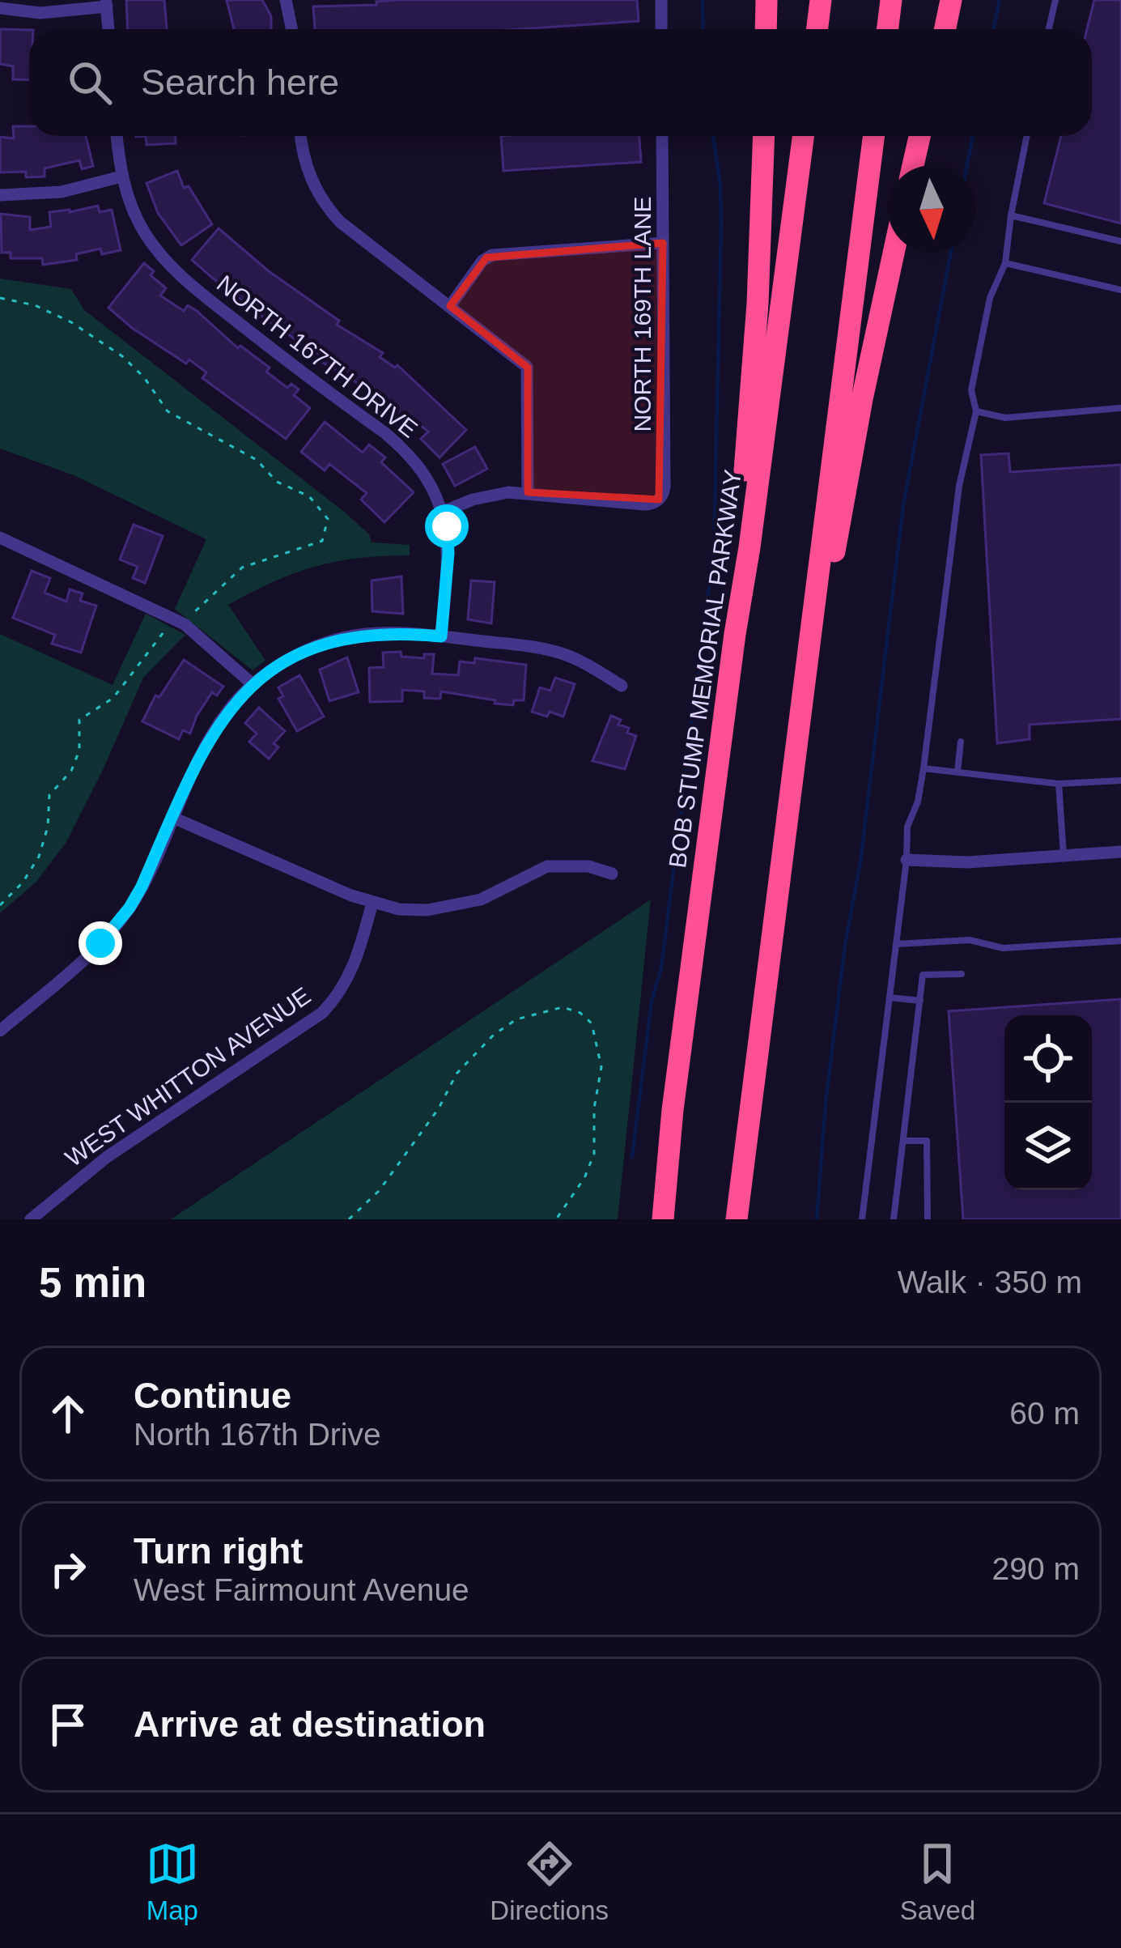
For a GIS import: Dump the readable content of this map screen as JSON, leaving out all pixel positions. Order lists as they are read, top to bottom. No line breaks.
{"streets":{"highway":["BOB STUMP MEMORIAL PARKWAY"],"street":["NORTH 169TH LANE","NORTH 167TH DRIVE","WEST WHITTON AVENUE"]},"north":"bottom","page":{"search":"Search here","heading":["5 min","Walk · 350 m"],"list":[["Continue","North 167th Drive","60 m"],["Turn right","West Fairmount Avenue","290 m"],"Arrive at destination"],"nav":["Map","Directions","Saved"]}}
